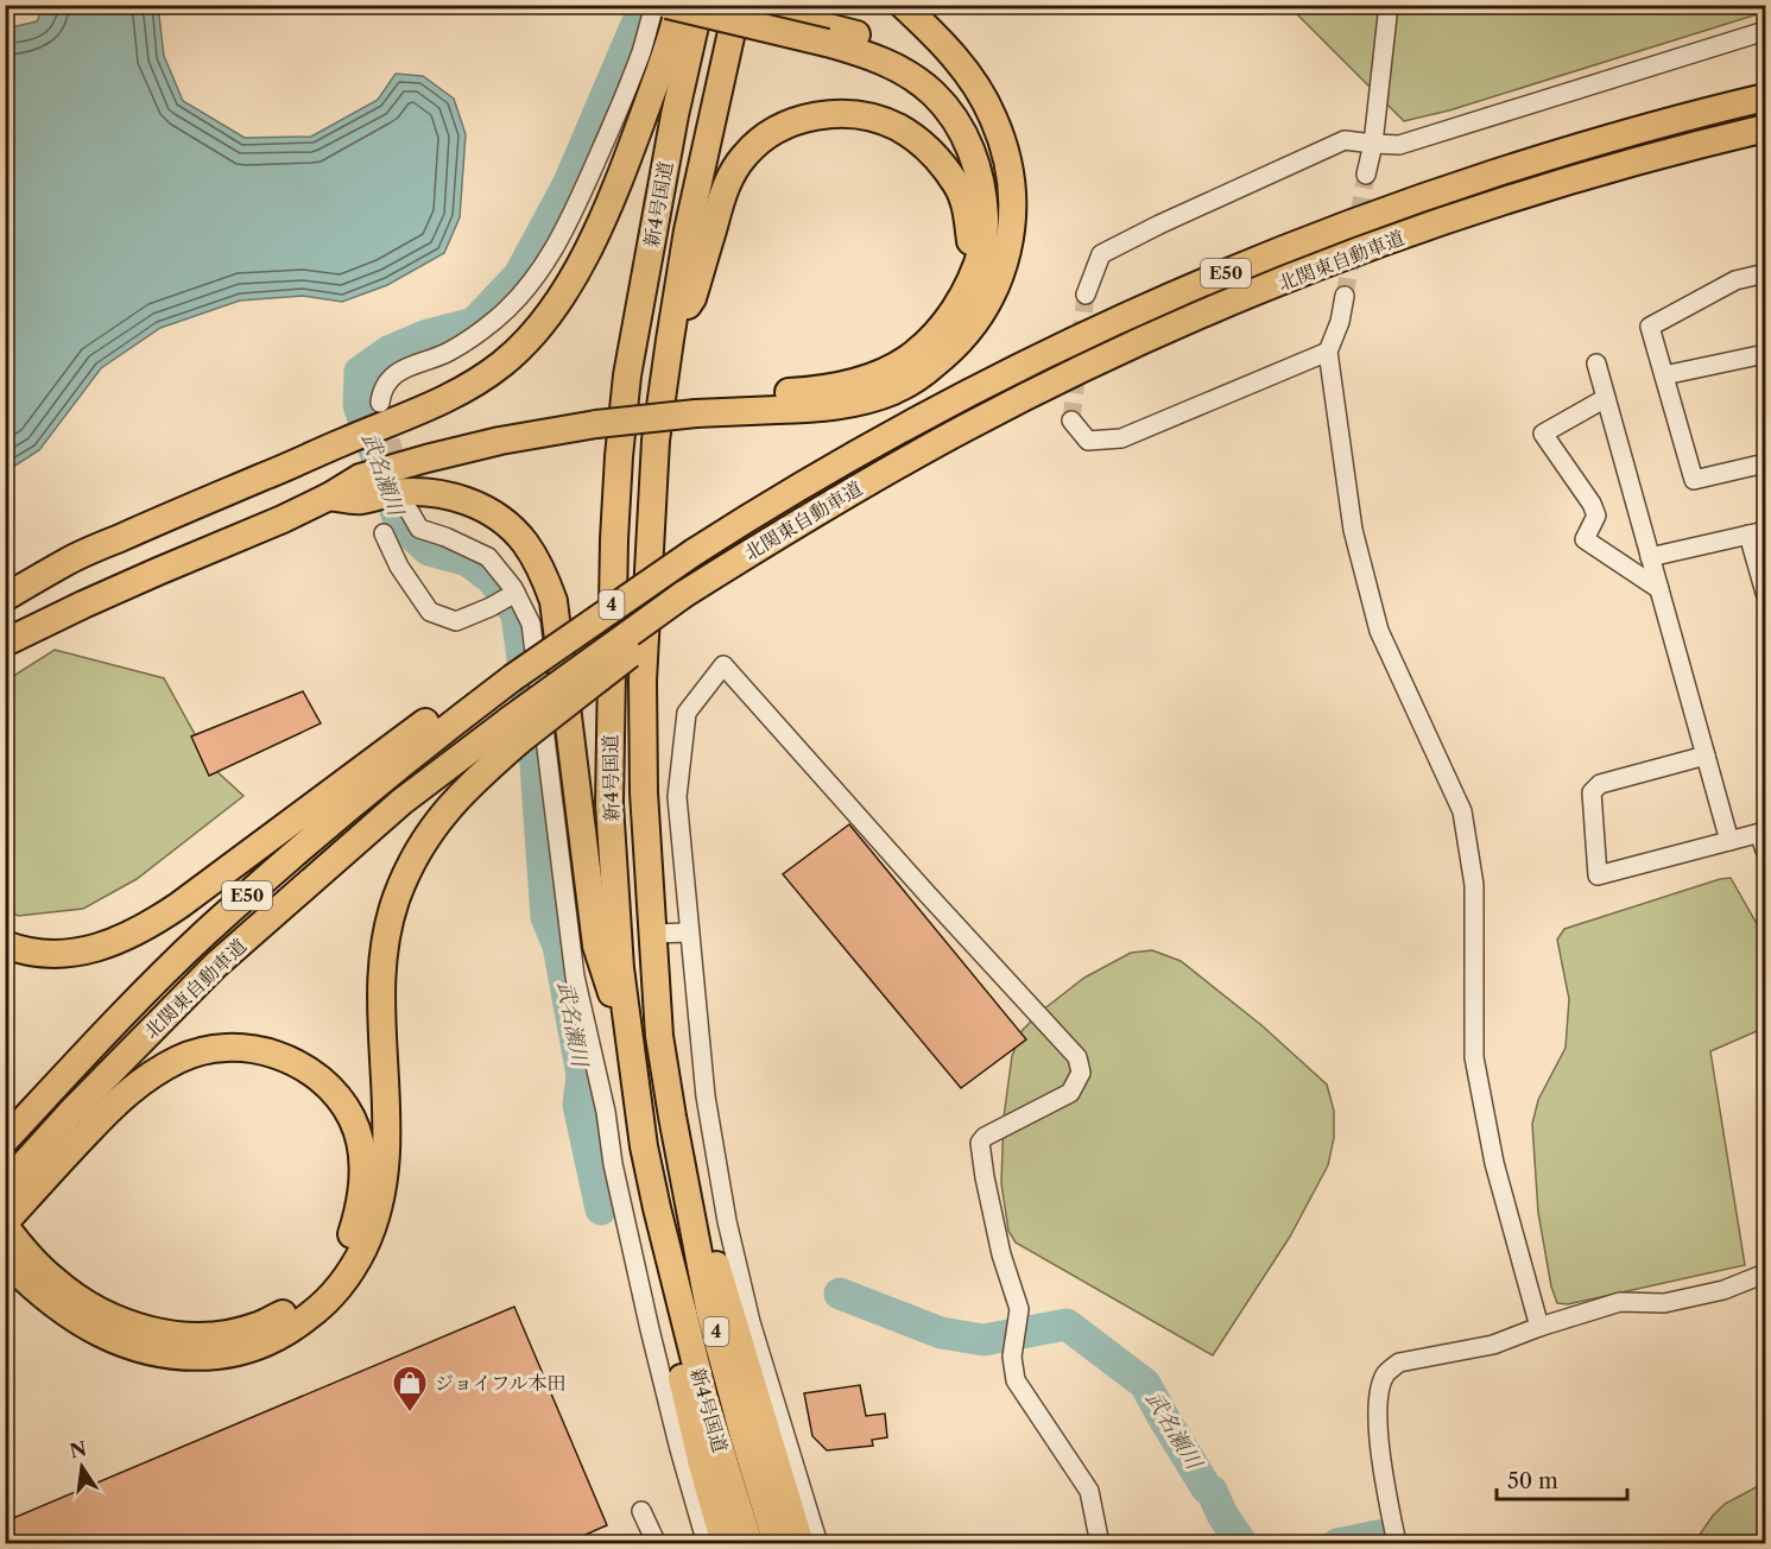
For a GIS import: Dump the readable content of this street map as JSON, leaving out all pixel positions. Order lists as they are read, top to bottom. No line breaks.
{"streets":{"highway":["新4号国道","北関東自動車道","E50","4"]},"water":["武名瀬川"],"places":{"shop":["ジョイフル本田"]},"scale_bar":"50 m","north":"top"}
